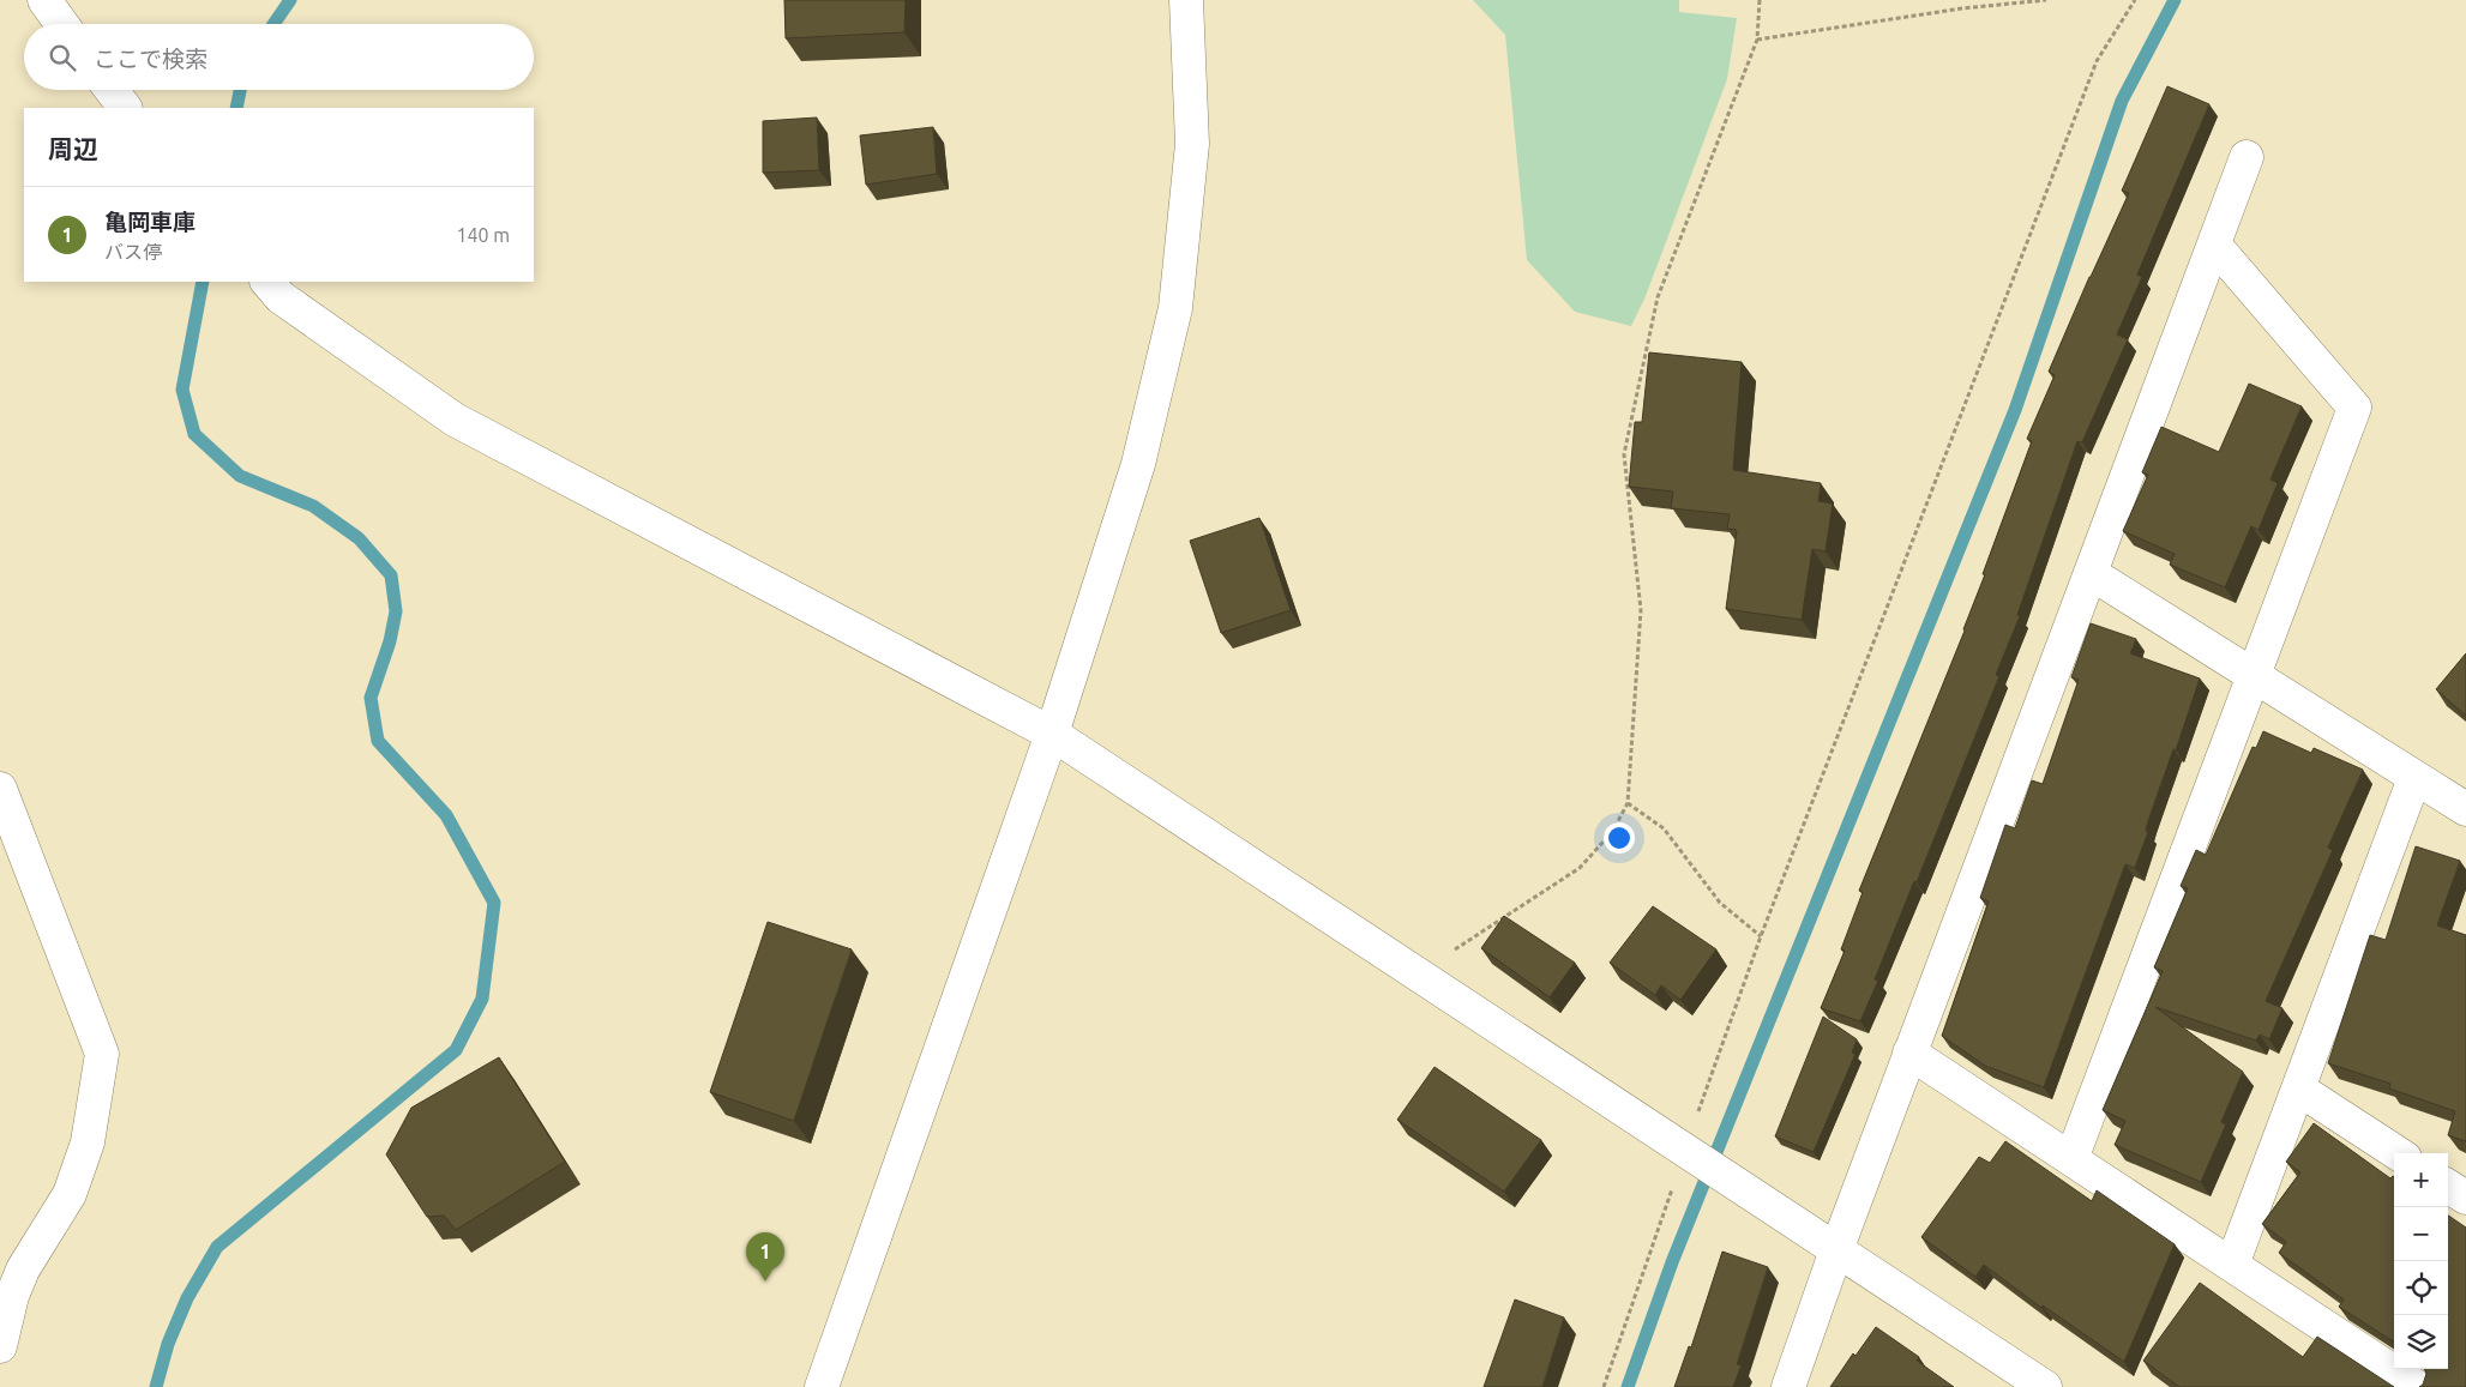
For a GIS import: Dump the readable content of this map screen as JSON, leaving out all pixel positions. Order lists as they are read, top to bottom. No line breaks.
{"page":{"search":"ここで検索","heading":"周辺","list":[{"mark":"1","name":"亀岡車庫","note":"バス停","value":"140 m"}],"map_buttons":["+","−"],"pins":"1"}}
